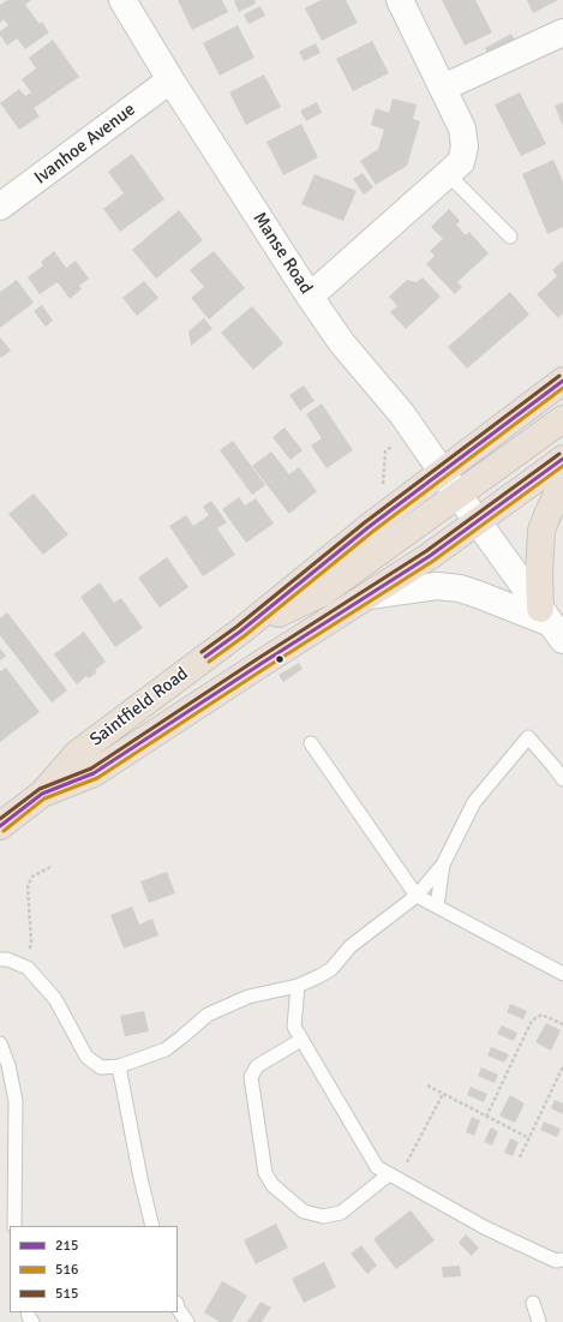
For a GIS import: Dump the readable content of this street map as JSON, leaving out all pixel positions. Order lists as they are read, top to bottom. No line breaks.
{"streets":{"highway":["Saintfield Road"],"street":["Ivanhoe Avenue","Manse Road"]},"crossings":[["Ivanhoe Avenue","Manse Road"],["Manse Road","Saintfield Road"]],"lines":["transit line 515","transit line 215","transit line 516"],"legend":["215","516","515"]}
